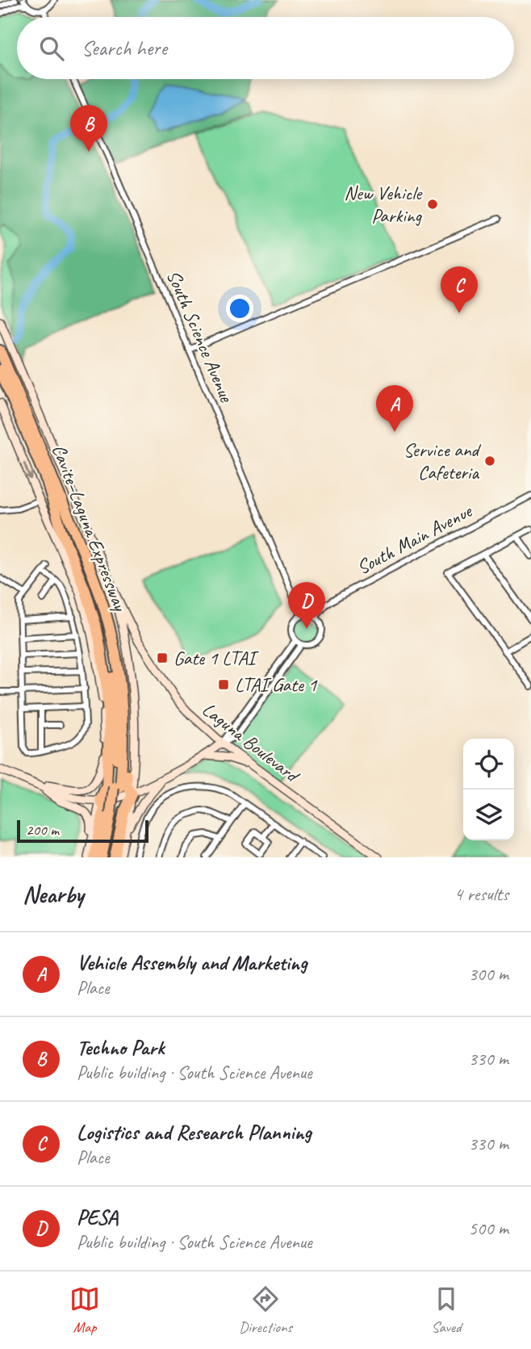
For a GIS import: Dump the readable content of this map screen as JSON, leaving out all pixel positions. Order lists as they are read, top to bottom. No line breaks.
{"streets":{"highway":["Cavite–Laguna Expressway"],"main road":["Laguna Boulevard"],"street":["South Science Avenue","South Main Avenue"]},"crossings":[["South Science Avenue","South Main Avenue"]],"places":{"other":["New Vehicle Parking","Service and Cafeteria"],"transit":["Gate 1 LTAI","LTAI Gate 1"]},"scale_bar":"200 m","page":{"search":"Search here","pins":["B","C","A","D"],"scale":"200 m","heading":["Nearby","4 results"],"list":[{"mark":"A","name":"Vehicle Assembly and Marketing","note":"Place","value":"300 m"},{"mark":"B","name":"Techno Park","note":"Public building · South Science Avenue","value":"330 m"},{"mark":"C","name":"Logistics and Research Planning","note":"Place","value":"330 m"},{"mark":"D","name":"PESA","note":"Public building · South Science Avenue","value":"500 m"}],"nav":["Map","Directions","Saved"]}}
